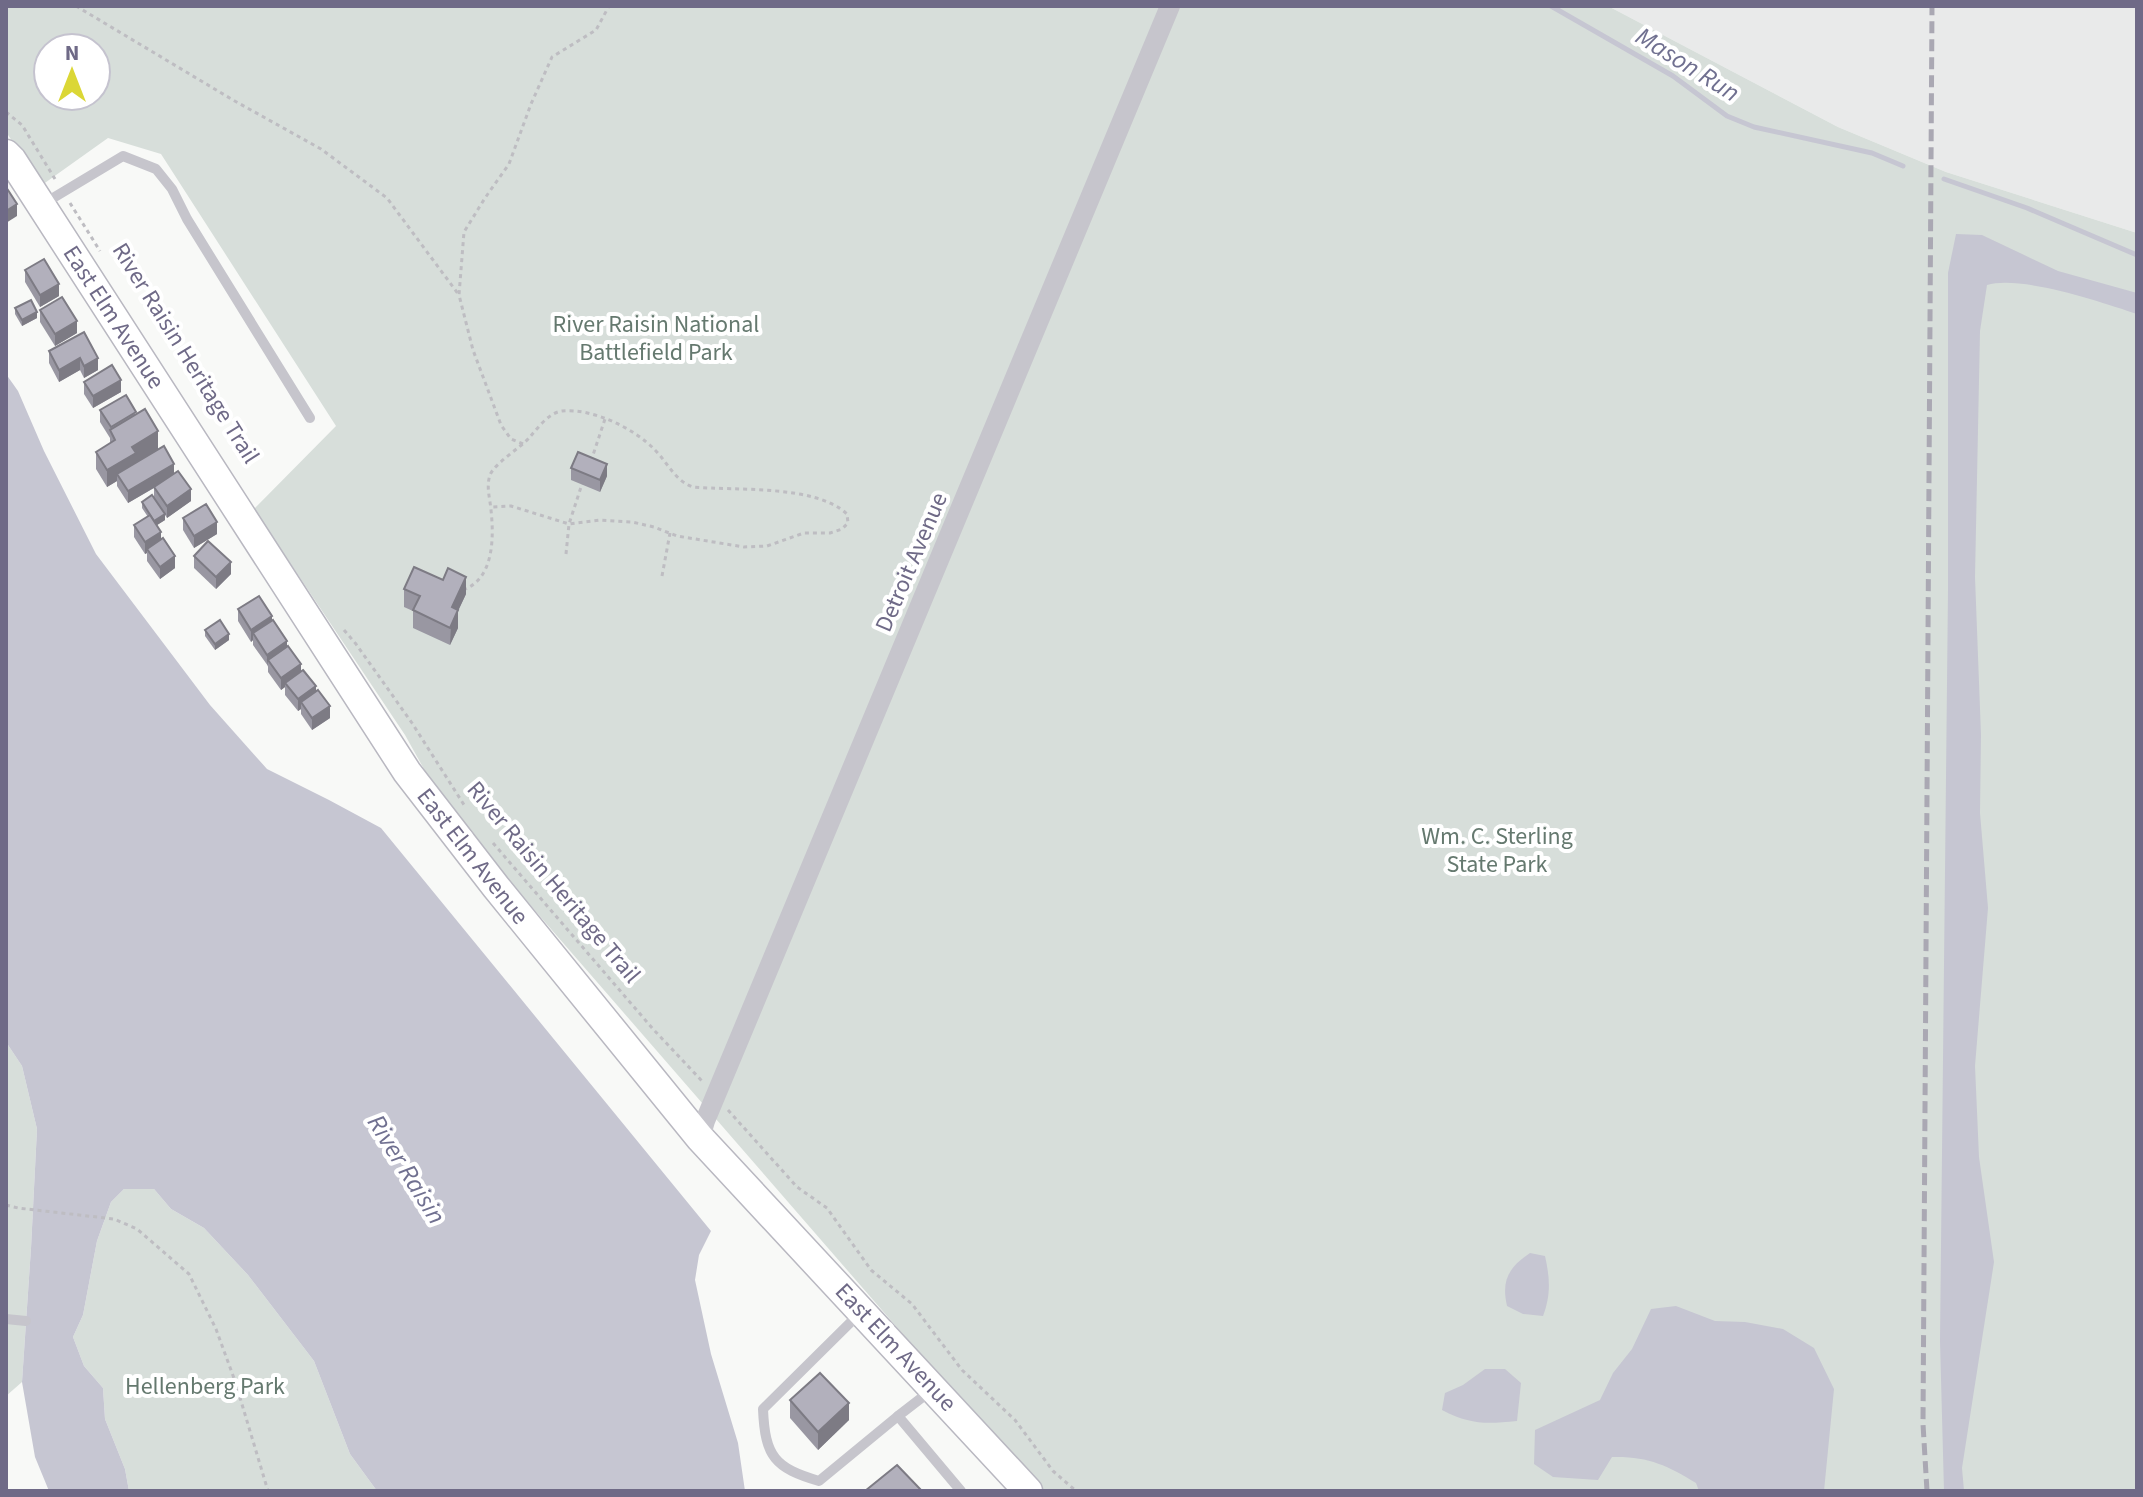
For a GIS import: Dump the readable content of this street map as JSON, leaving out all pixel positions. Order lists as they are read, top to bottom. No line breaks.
{"streets":{"main road":["East Elm Avenue"],"street":["Detroit Avenue"],"path":["River Raisin Heritage Trail"]},"crossings":[["East Elm Avenue","River Raisin Heritage Trail"],["East Elm Avenue","Detroit Avenue"],["River Raisin Heritage Trail","Detroit Avenue"]],"water":["Mason Run","River Raisin"],"parks":["River Raisin National Battlefield Park","Wm. C. Sterling State Park","Hellenberg Park"],"north":"top"}
